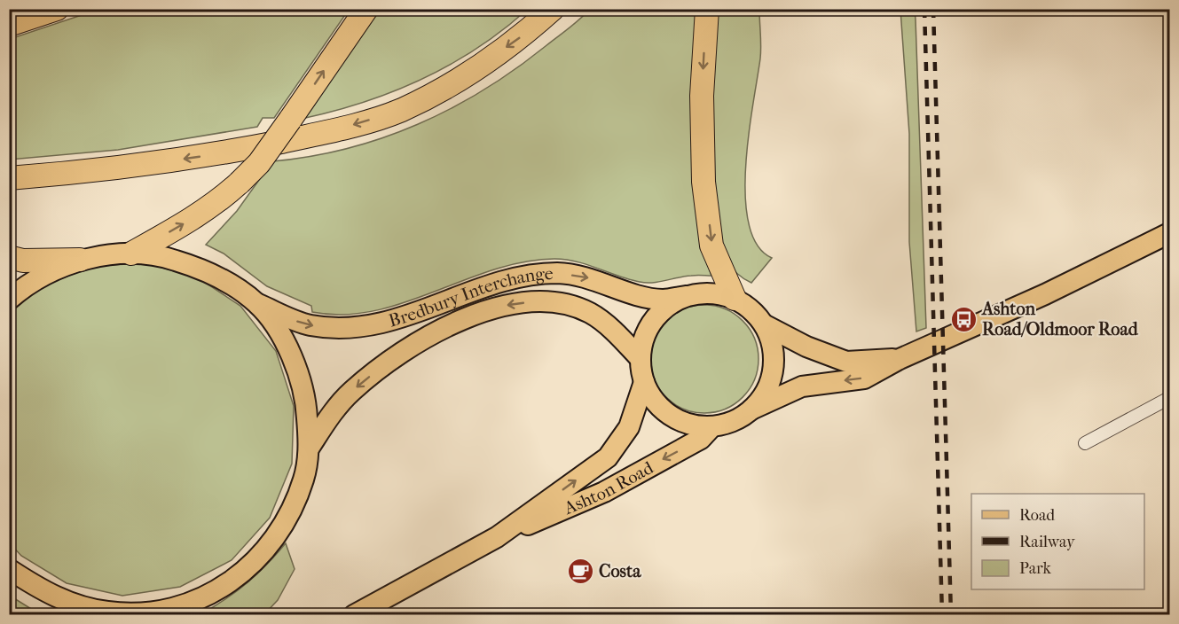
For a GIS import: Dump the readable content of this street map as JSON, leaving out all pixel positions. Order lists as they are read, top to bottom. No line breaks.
{"streets":{"main road":["Bredbury Interchange","Ashton Road"]},"crossings":[["Bredbury Interchange","Ashton Road"]],"places":{"bus stop":["Ashton Road/Oldmoor Road"],"cafe":["Costa"]},"legend":["Road","Railway","Park"]}
